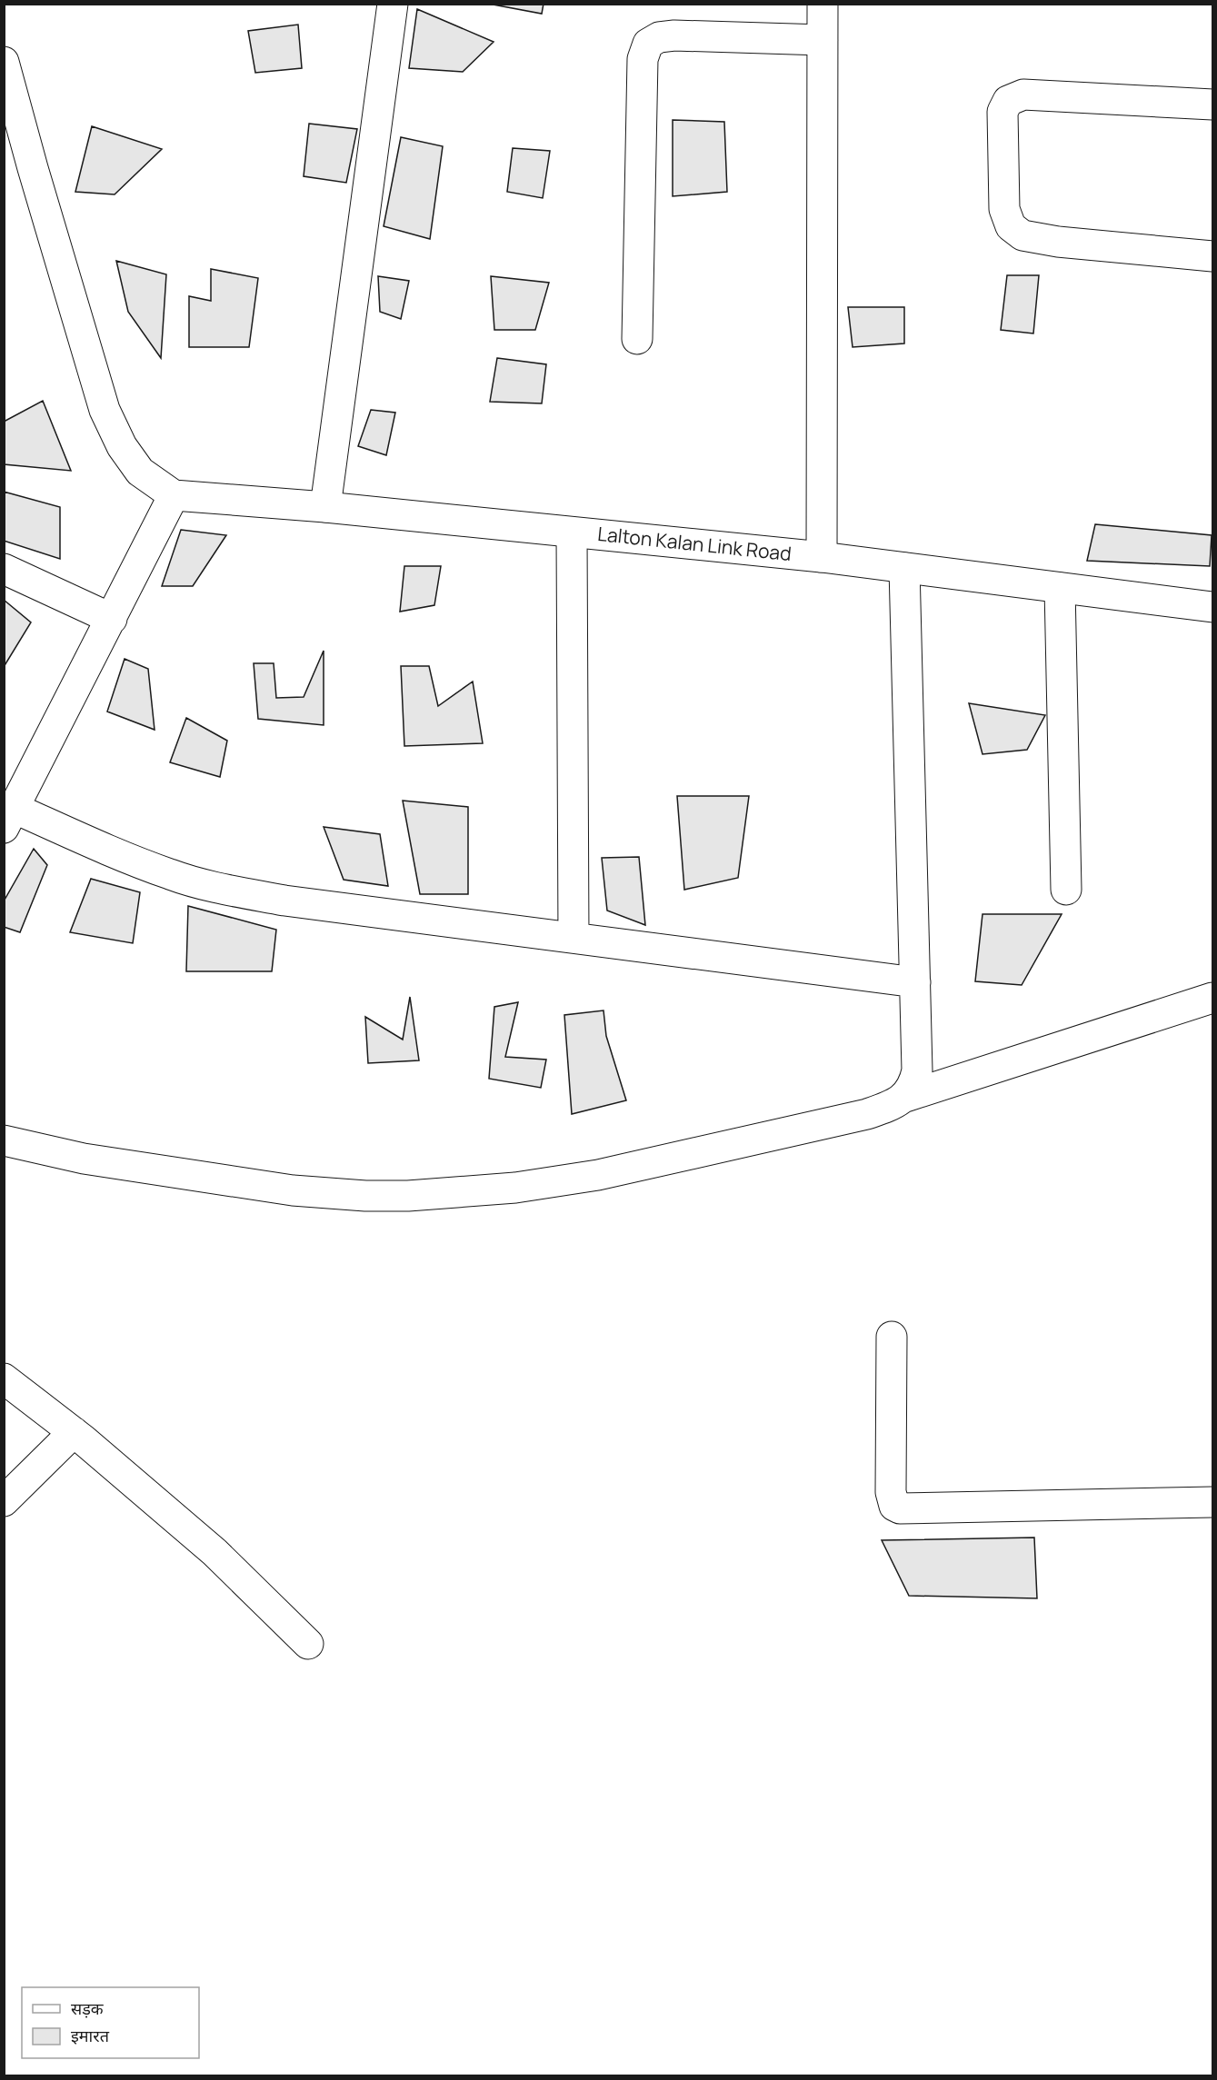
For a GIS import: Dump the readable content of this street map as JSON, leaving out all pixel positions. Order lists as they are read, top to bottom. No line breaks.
{"streets":{"street":["Lalton Kalan Link Road"]},"legend":["सड़क","इमारत"]}
